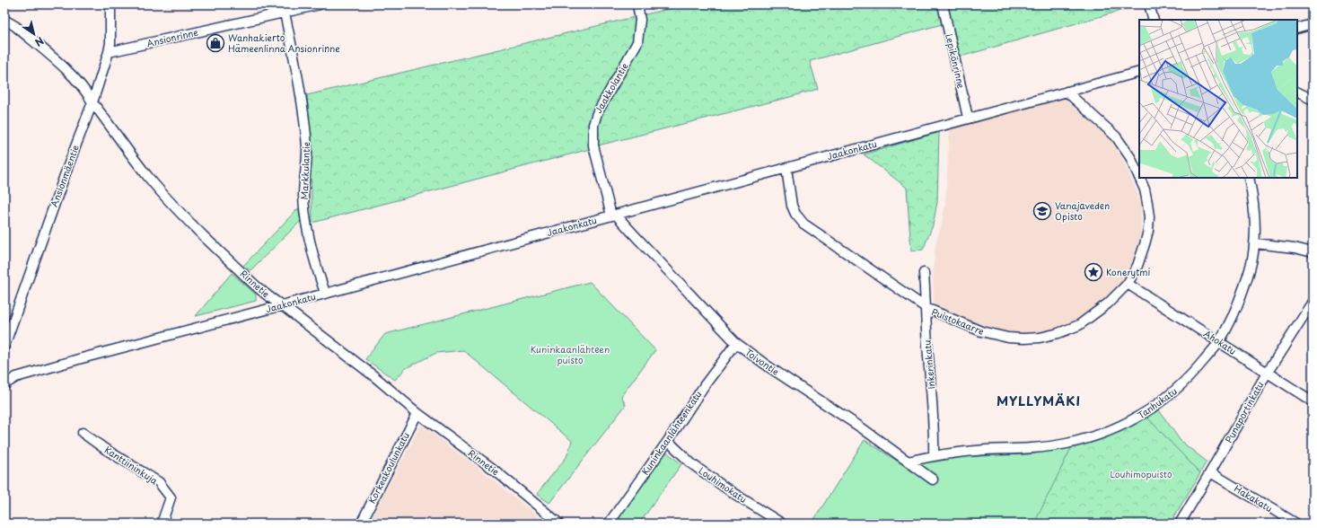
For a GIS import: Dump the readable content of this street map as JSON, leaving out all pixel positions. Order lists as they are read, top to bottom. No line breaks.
{"streets":{"street":["Ansionrinne","Lepikönrinne","Jaakkolantie","Jaakonkatu","Markkulantie","Ansionmäentie","Rinnetie","Puistokaarre","Ahokatu","Toivontie","Inkerinkatu","Tanhukatu","Punaportinkatu","Kuninkaanlähteenkatu","Kanttiininkuja","Korkeakoulunkatu","Louhimokatu","Hakakatu"]},"crossings":[["Ansionrinne","Markkulantie"],["Ansionrinne","Ansionmäentie"],["Lepikönrinne","Jaakonkatu"],["Jaakkolantie","Jaakonkatu"],["Jaakkolantie","Toivontie"],["Jaakonkatu","Markkulantie"],["Jaakonkatu","Rinnetie"],["Jaakonkatu","Puistokaarre"],["Jaakonkatu","Toivontie"],["Ansionmäentie","Rinnetie"],["Rinnetie","Korkeakoulunkatu"],["Puistokaarre","Ahokatu"],["Puistokaarre","Inkerinkatu"],["Ahokatu","Tanhukatu"],["Ahokatu","Punaportinkatu"],["Toivontie","Tanhukatu"],["Toivontie","Kuninkaanlähteenkatu"],["Inkerinkatu","Tanhukatu"],["Punaportinkatu","Hakakatu"],["Kuninkaanlähteenkatu","Louhimokatu"]],"districts":["MYLLYMÄKI"],"parks":["Kuninkaanlähteen puisto","Louhimopuisto"],"places":{"shop":["Wanhakierto Hämeenlinna Ansionrinne"],"school or university":["Vanajaveden Opisto"],"place":["Konerytmi"]},"north":"bottom right"}
